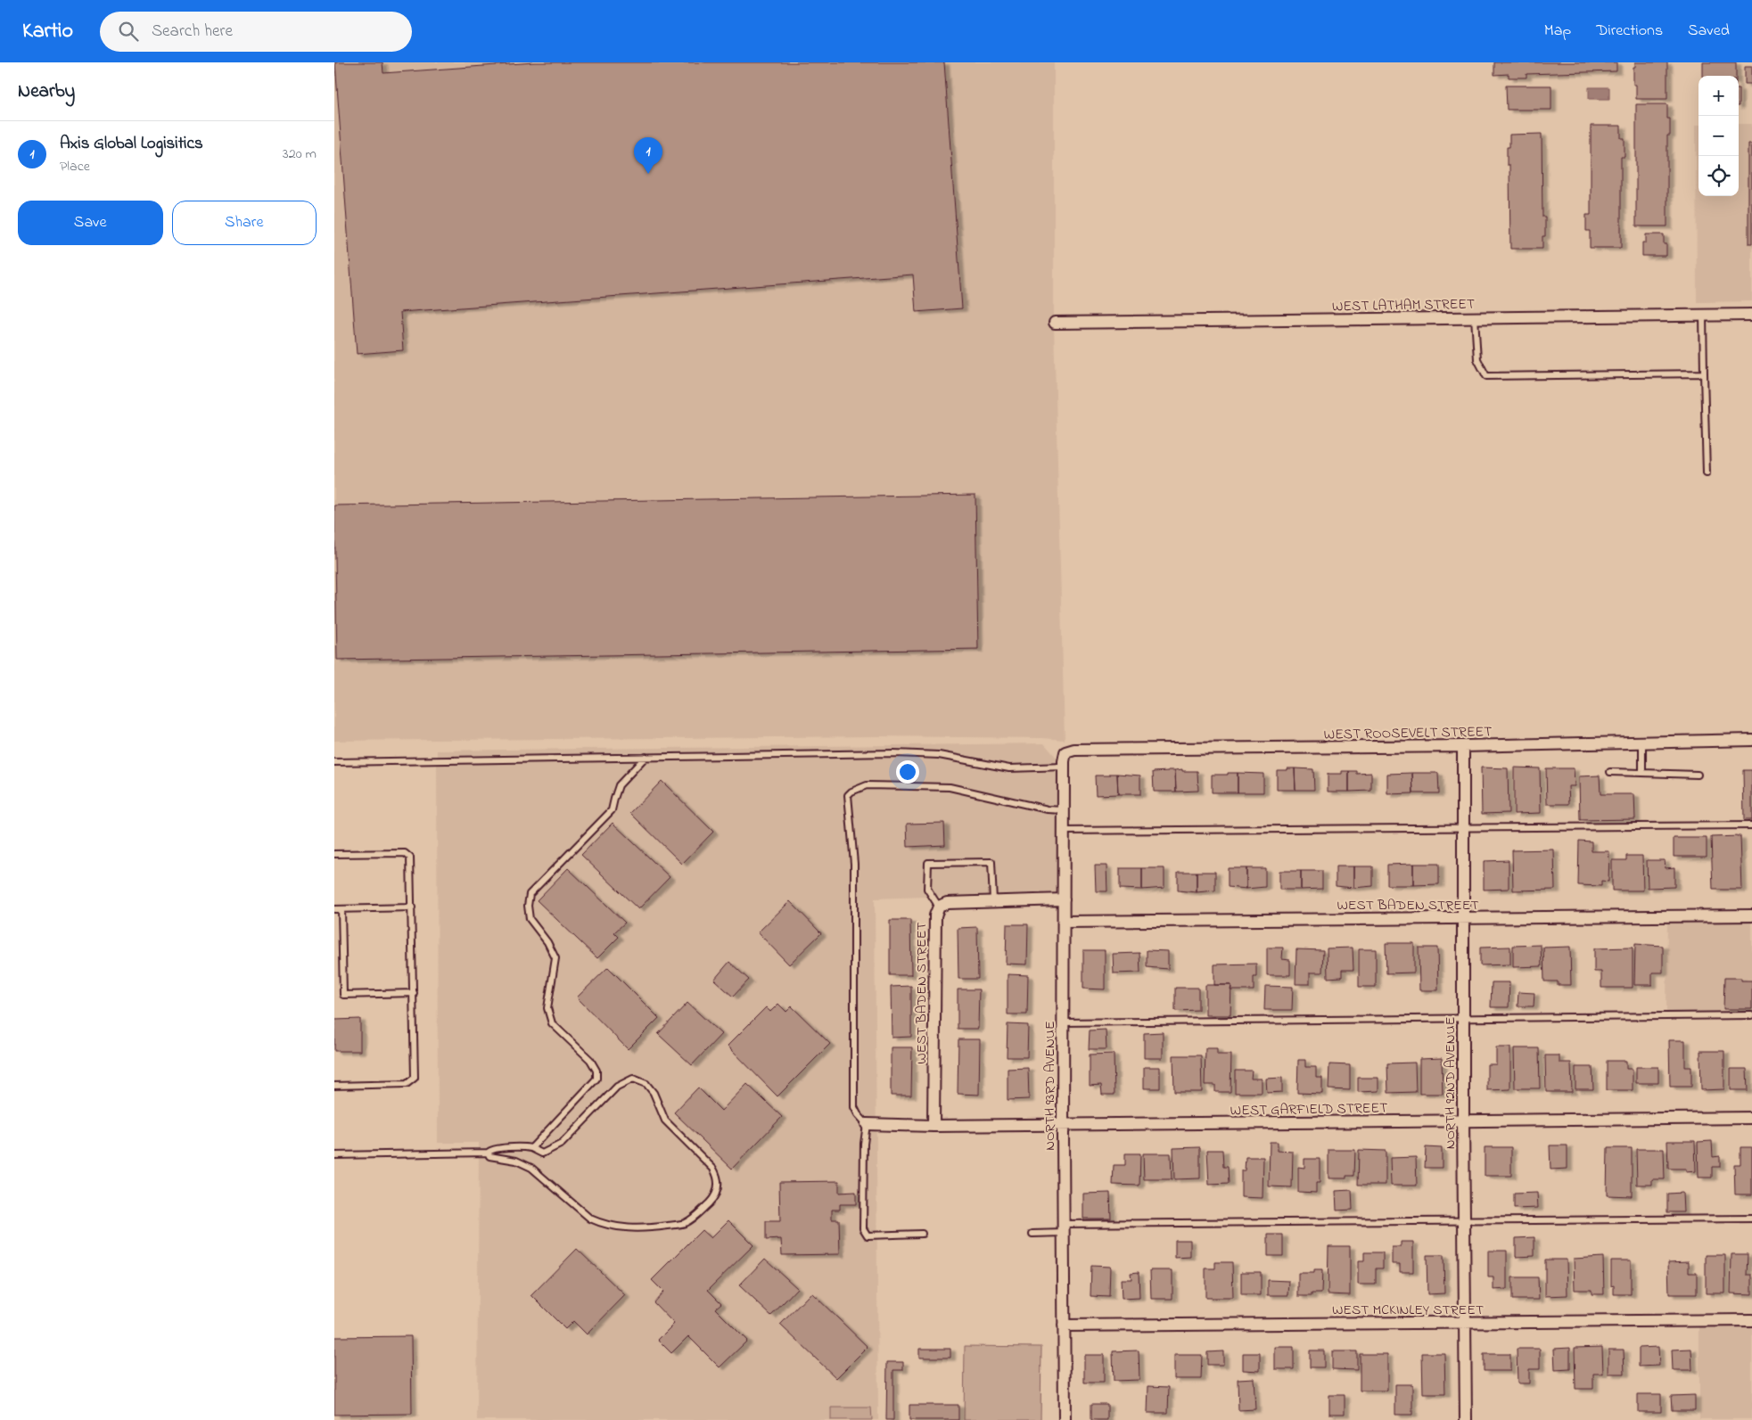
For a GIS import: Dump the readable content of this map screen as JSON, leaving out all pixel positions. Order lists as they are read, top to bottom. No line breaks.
{"streets":{"street":["WEST LATHAM STREET","WEST ROOSEVELT STREET","WEST BADEN STREET","NORTH 92ND AVENUE","NORTH 93RD AVENUE","WEST GARFIELD STREET","WEST MCKINLEY STREET"]},"crossings":[["WEST ROOSEVELT STREET","NORTH 92ND AVENUE"],["WEST ROOSEVELT STREET","NORTH 93RD AVENUE"],["WEST BADEN STREET","NORTH 92ND AVENUE"],["WEST BADEN STREET","NORTH 93RD AVENUE"],["WEST BADEN STREET","WEST GARFIELD STREET"],["NORTH 92ND AVENUE","WEST GARFIELD STREET"],["NORTH 92ND AVENUE","WEST MCKINLEY STREET"],["NORTH 93RD AVENUE","WEST GARFIELD STREET"],["NORTH 93RD AVENUE","WEST MCKINLEY STREET"]],"page":{"header":"Kartio","search":"Search here","nav":["Map","Directions","Saved"],"heading":"Nearby","map_buttons":["+","−"],"list":[{"mark":"1","name":"Axis Global Logisitics","note":"Place","value":"320 m"}],"pins":"1","buttons":["Save","Share"]}}
